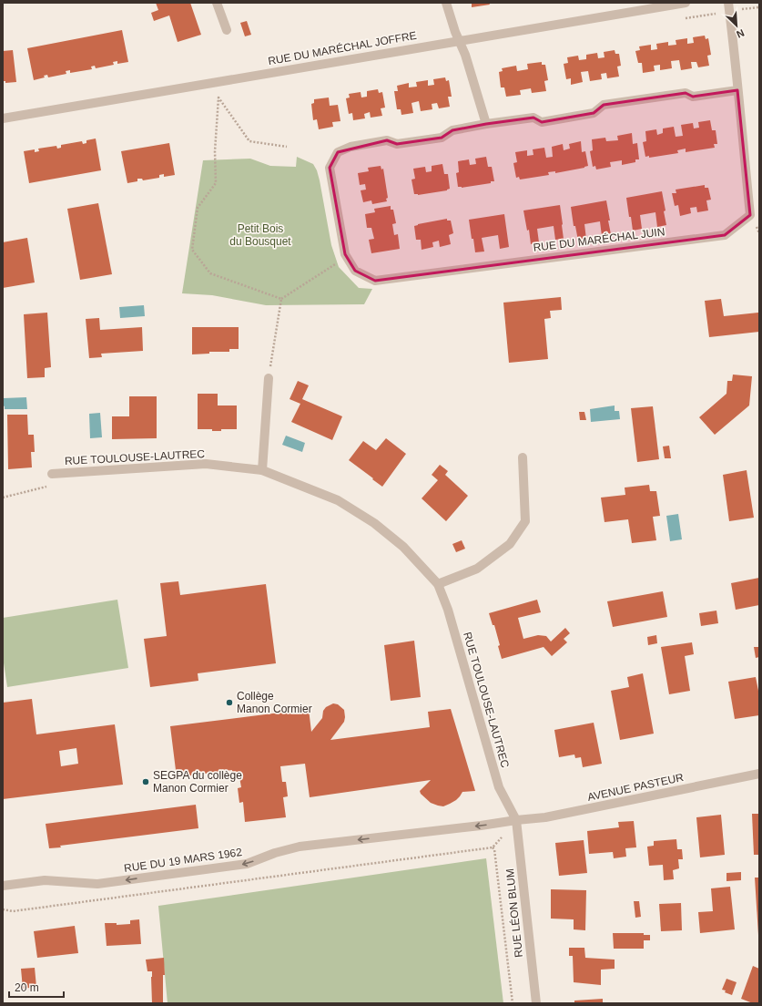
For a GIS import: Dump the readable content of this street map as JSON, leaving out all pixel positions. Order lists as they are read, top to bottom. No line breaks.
{"streets":{"street":["RUE DU MARÉCHAL JOFFRE","RUE DU MARÉCHAL JUIN","RUE TOULOUSE-LAUTREC","AVENUE PASTEUR","RUE DU 19 MARS 1962","RUE LÉON BLUM"]},"crossings":[["RUE TOULOUSE-LAUTREC","AVENUE PASTEUR"],["RUE TOULOUSE-LAUTREC","RUE DU 19 MARS 1962"],["RUE TOULOUSE-LAUTREC","RUE LÉON BLUM"],["AVENUE PASTEUR","RUE DU 19 MARS 1962"],["AVENUE PASTEUR","RUE LÉON BLUM"],["RUE DU 19 MARS 1962","RUE LÉON BLUM"]],"one_way":["RUE DU 19 MARS 1962"],"parks":["Petit Bois du Bousquet"],"places":["Collège Manon Cormier","SEGPA du collège Manon Cormier"],"scale_bar":"20 m","north":"bottom right"}
